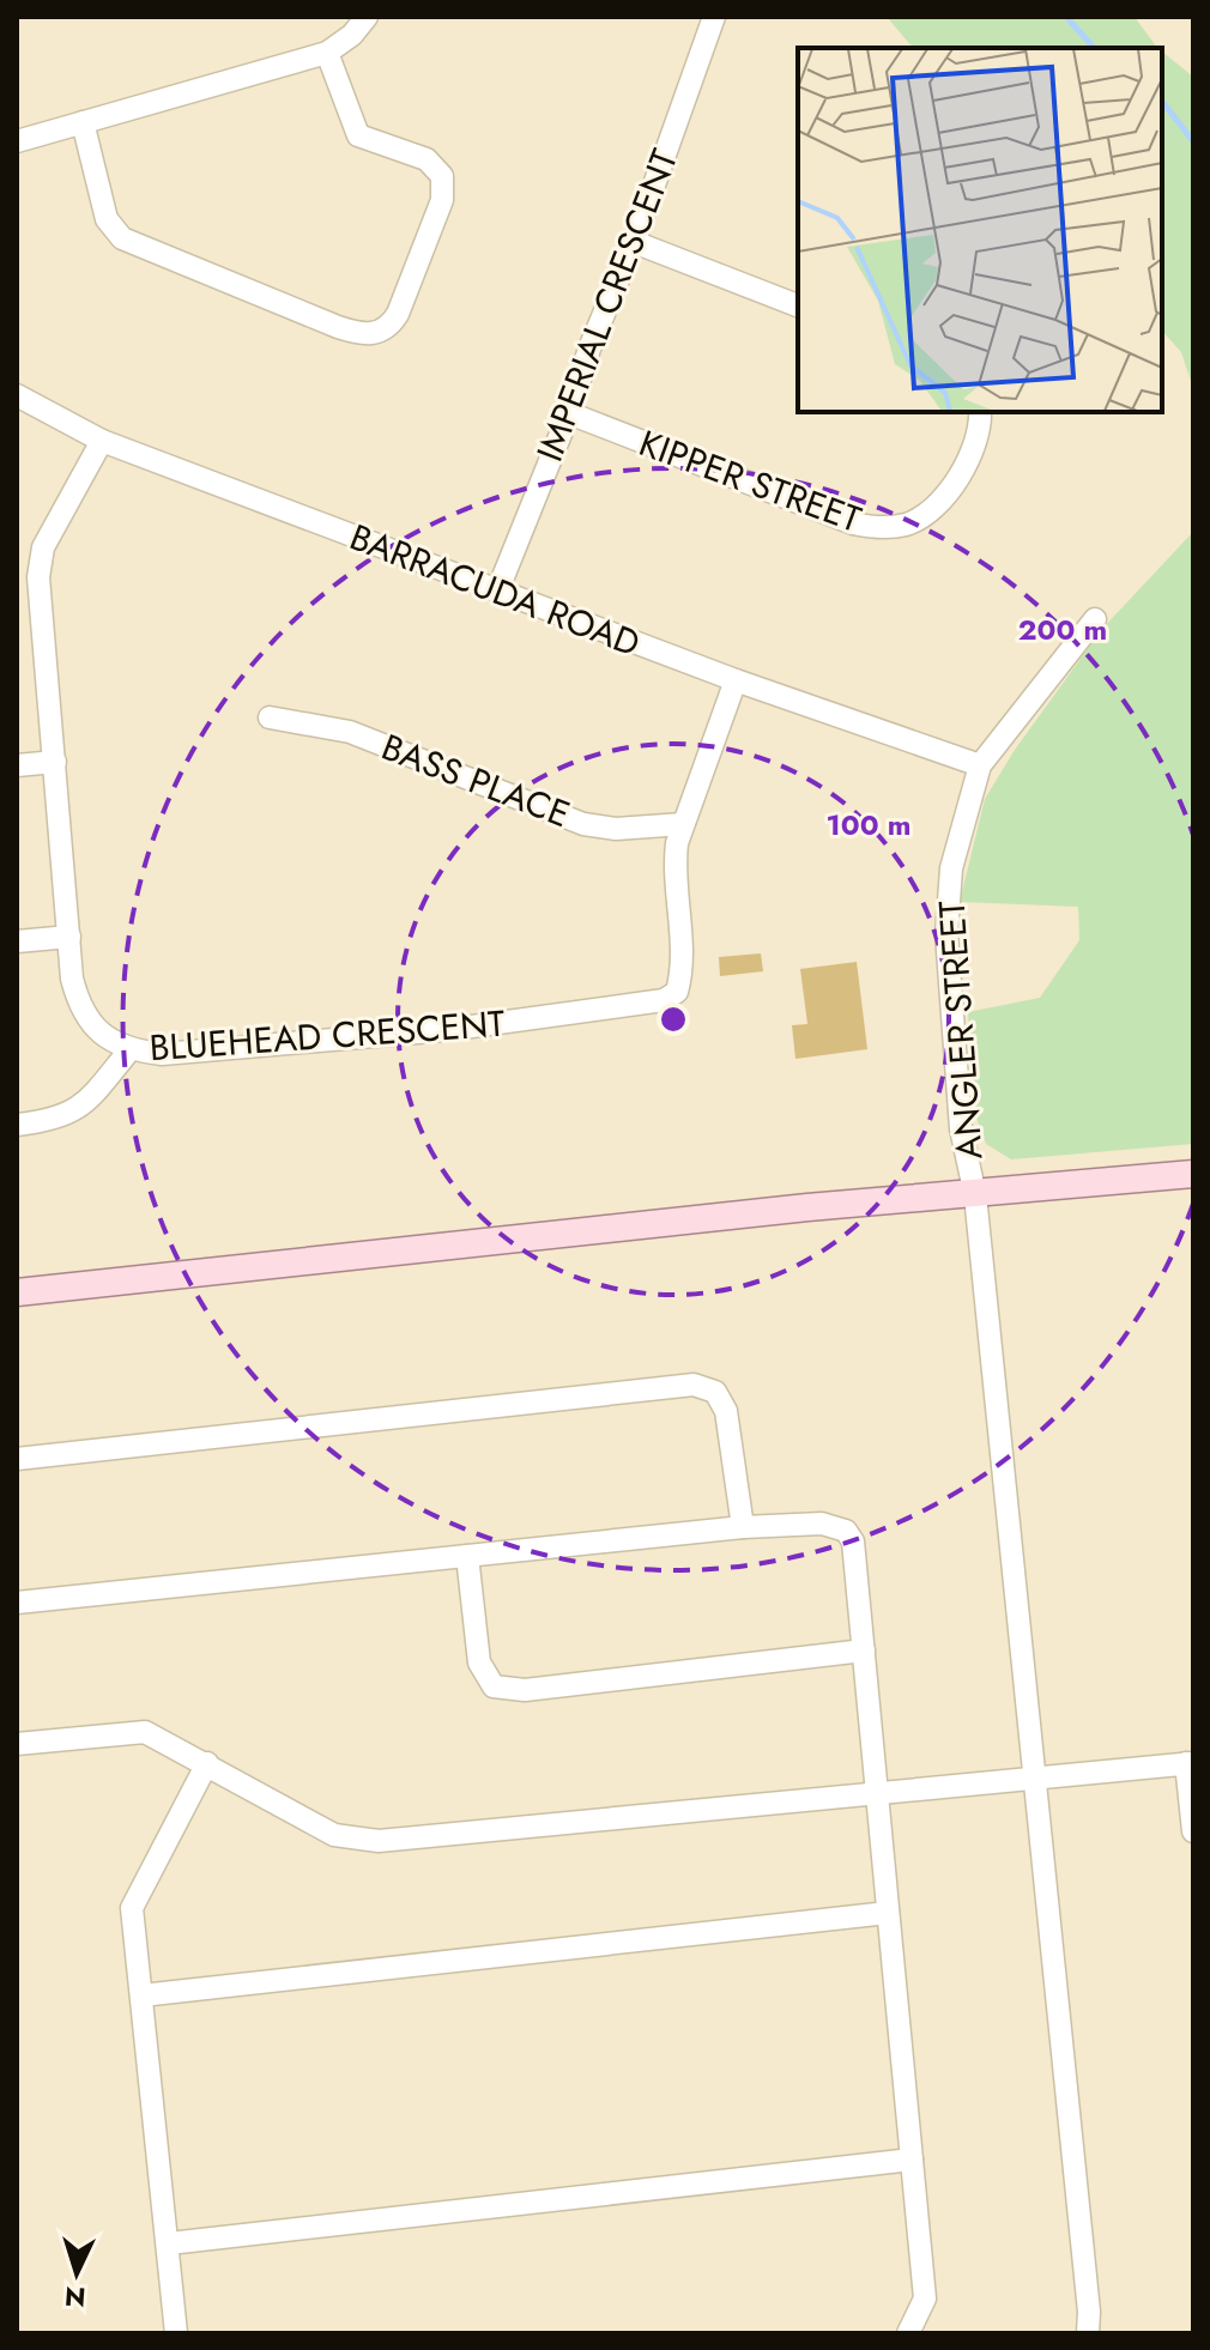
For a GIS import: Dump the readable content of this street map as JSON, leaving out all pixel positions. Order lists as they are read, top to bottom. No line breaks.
{"streets":{"street":["IMPERIAL CRESCENT","KIPPER STREET","BARRACUDA ROAD","BASS PLACE","ANGLER STREET","BLUEHEAD CRESCENT"]},"crossings":[["IMPERIAL CRESCENT","KIPPER STREET"],["IMPERIAL CRESCENT","BARRACUDA ROAD"],["BARRACUDA ROAD","ANGLER STREET"],["BARRACUDA ROAD","BLUEHEAD CRESCENT"],["BASS PLACE","BLUEHEAD CRESCENT"]],"north":"bottom","rings":["200 m","100 m"]}
